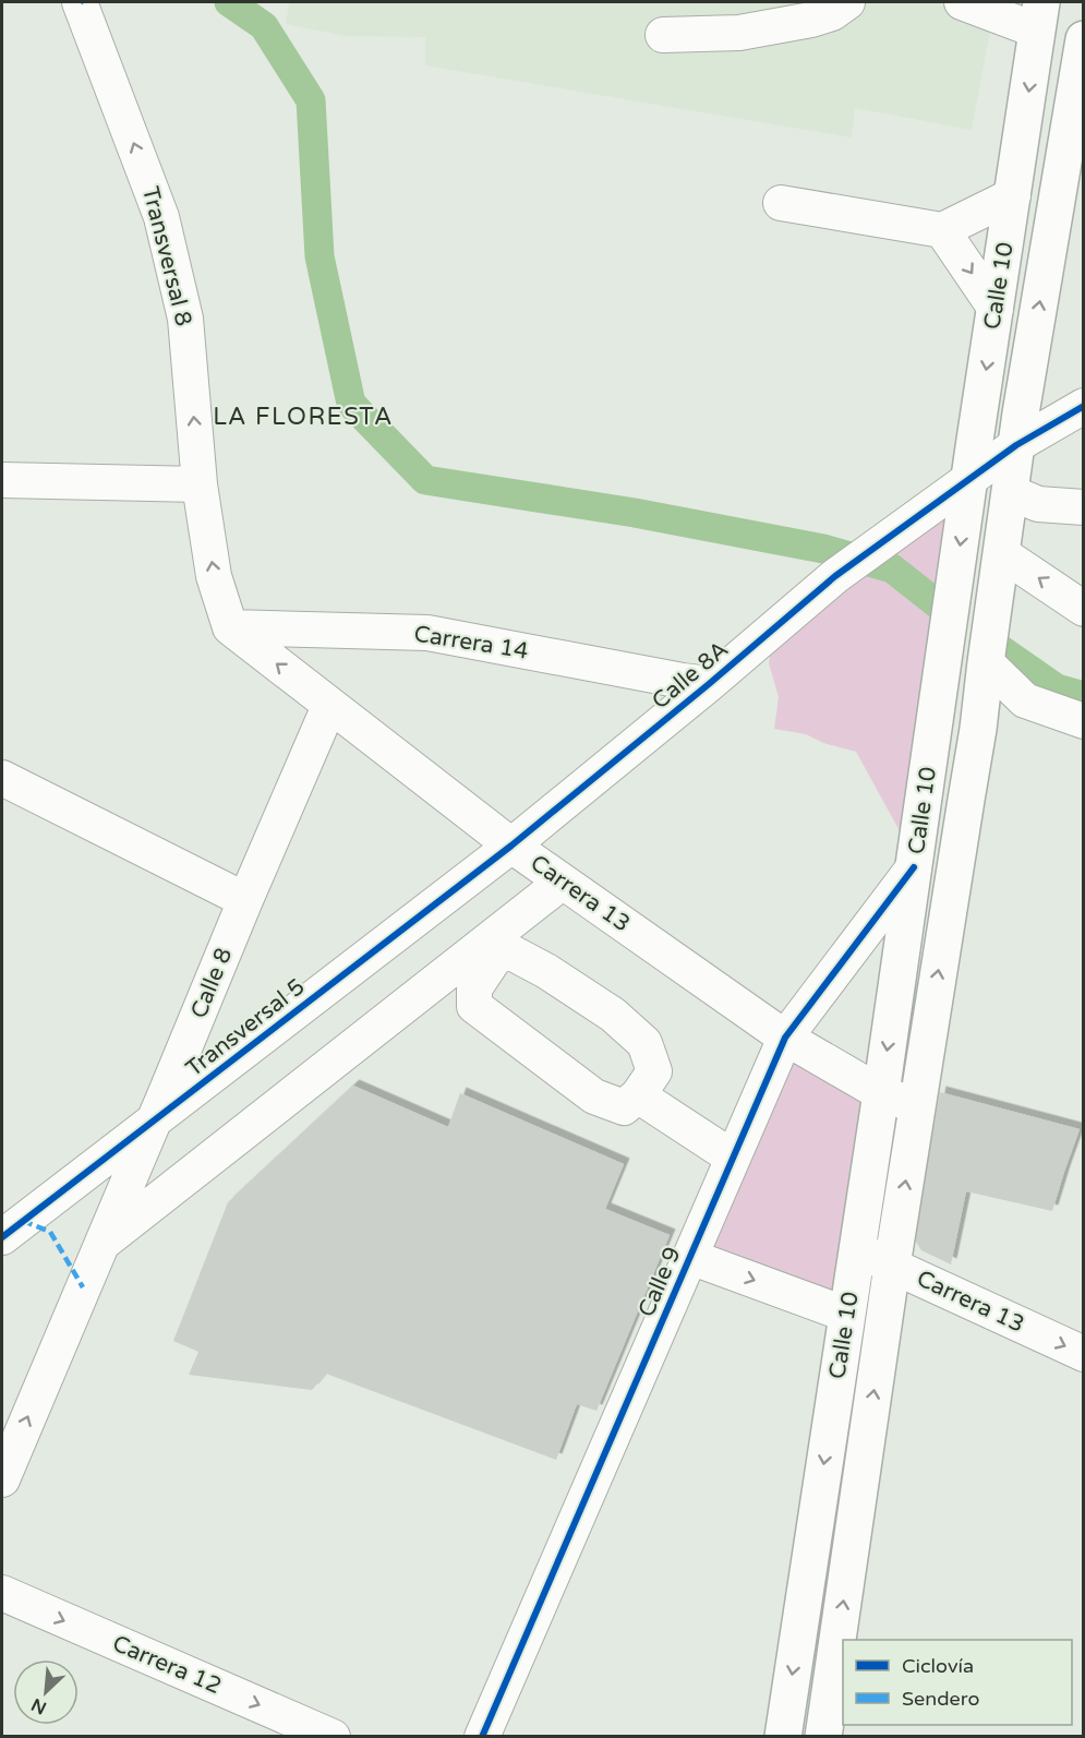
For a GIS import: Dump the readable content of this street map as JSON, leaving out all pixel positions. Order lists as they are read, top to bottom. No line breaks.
{"streets":{"main road":["Calle 10"],"street":["Transversal 8","Carrera 14","Calle 8A","Carrera 13","Calle 8","Transversal 5","Calle 9","Carrera 12"]},"crossings":[["Transversal 8","Carrera 14"],["Transversal 8","Carrera 13"],["Calle 10","Calle 8A"],["Calle 10","Carrera 13"],["Calle 10","Calle 9"],["Carrera 14","Calle 8A"],["Carrera 14","Carrera 13"],["Calle 8A","Carrera 13"],["Calle 8A","Transversal 5"],["Carrera 13","Calle 8"],["Carrera 13","Transversal 5"],["Carrera 13","Calle 9"],["Calle 8","Transversal 5"]],"one_way":["Transversal 8","Carrera 12"],"districts":["LA FLORESTA"],"legend":["Ciclovía","Sendero"],"north":"bottom left"}
